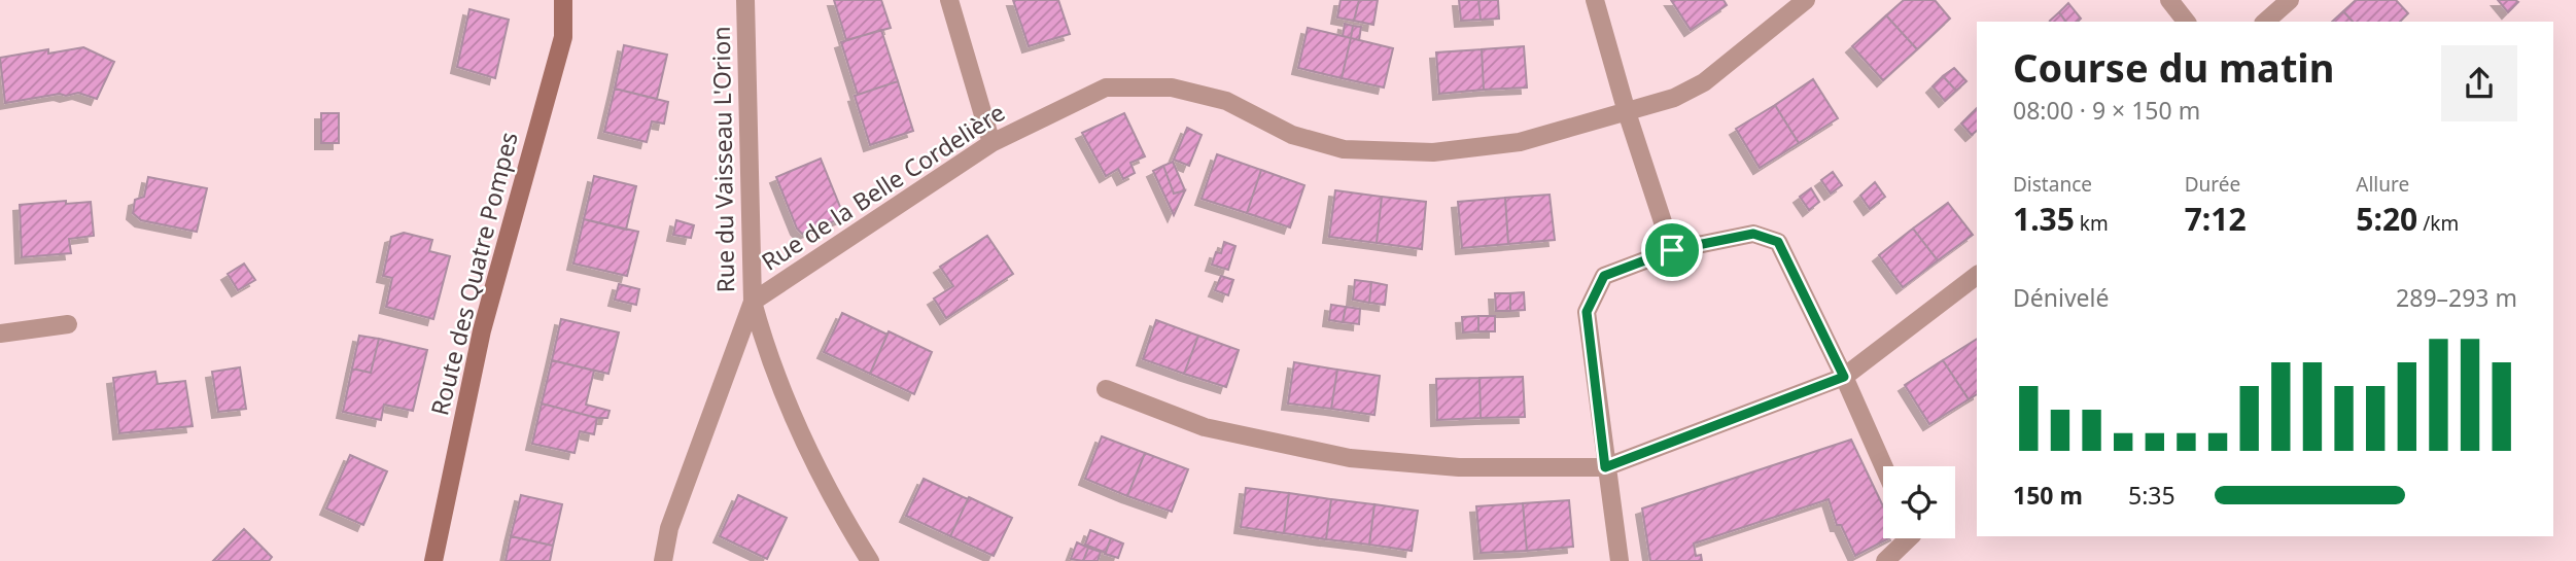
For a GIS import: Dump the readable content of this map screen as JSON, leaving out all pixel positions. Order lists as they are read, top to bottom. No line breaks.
{"streets":{"street":["Rue du Vaisseau L'Orion","Rue de la Belle Cordelière","Route des Quatre Pompes"]},"crossings":[["Rue du Vaisseau L'Orion","Rue de la Belle Cordelière"]],"page":{"heading":["Course du matin","08:00 · 9 × 150 m"],"stats":[["Distance","1.35 km"],["Durée","7:12"],["Allure","5:20 /km"]],"chart":["Dénivelé","289–293 m"],"list":[{"name":"150 m","note":"5:35"}]}}
